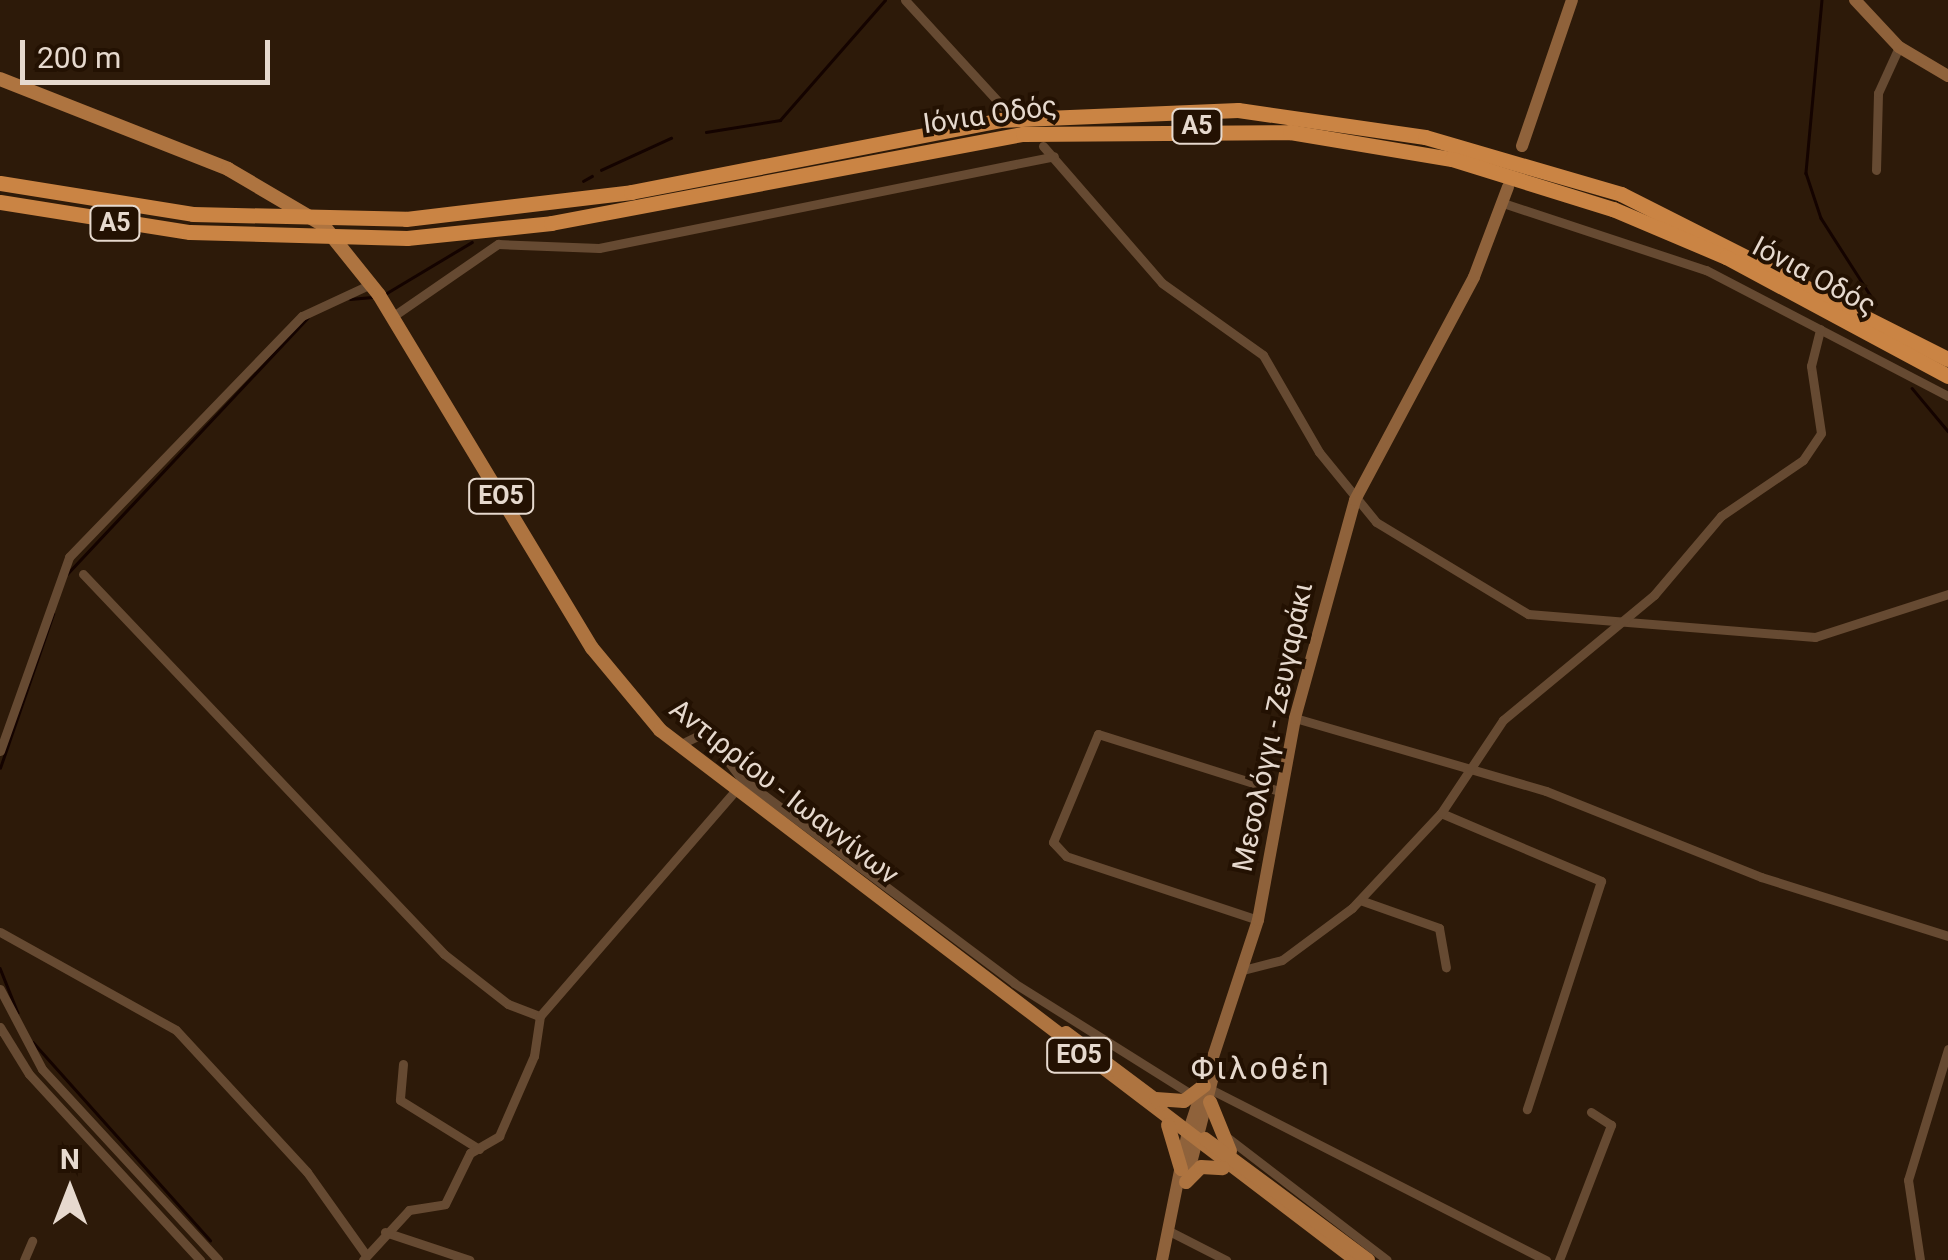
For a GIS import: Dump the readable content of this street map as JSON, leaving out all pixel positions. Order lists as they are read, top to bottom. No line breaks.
{"streets":{"highway":["Ιόνια Οδός","Α5"],"main road":["ΕΟ5","Μεσολόγγι - Ζευγαράκι","Αντιρρίου - Ιωαννίνων"]},"crossings":[["Μεσολόγγι - Ζευγαράκι","Αντιρρίου - Ιωαννίνων"]],"districts":["Φιλοθέη"],"scale_bar":"200 m","north":"top"}
